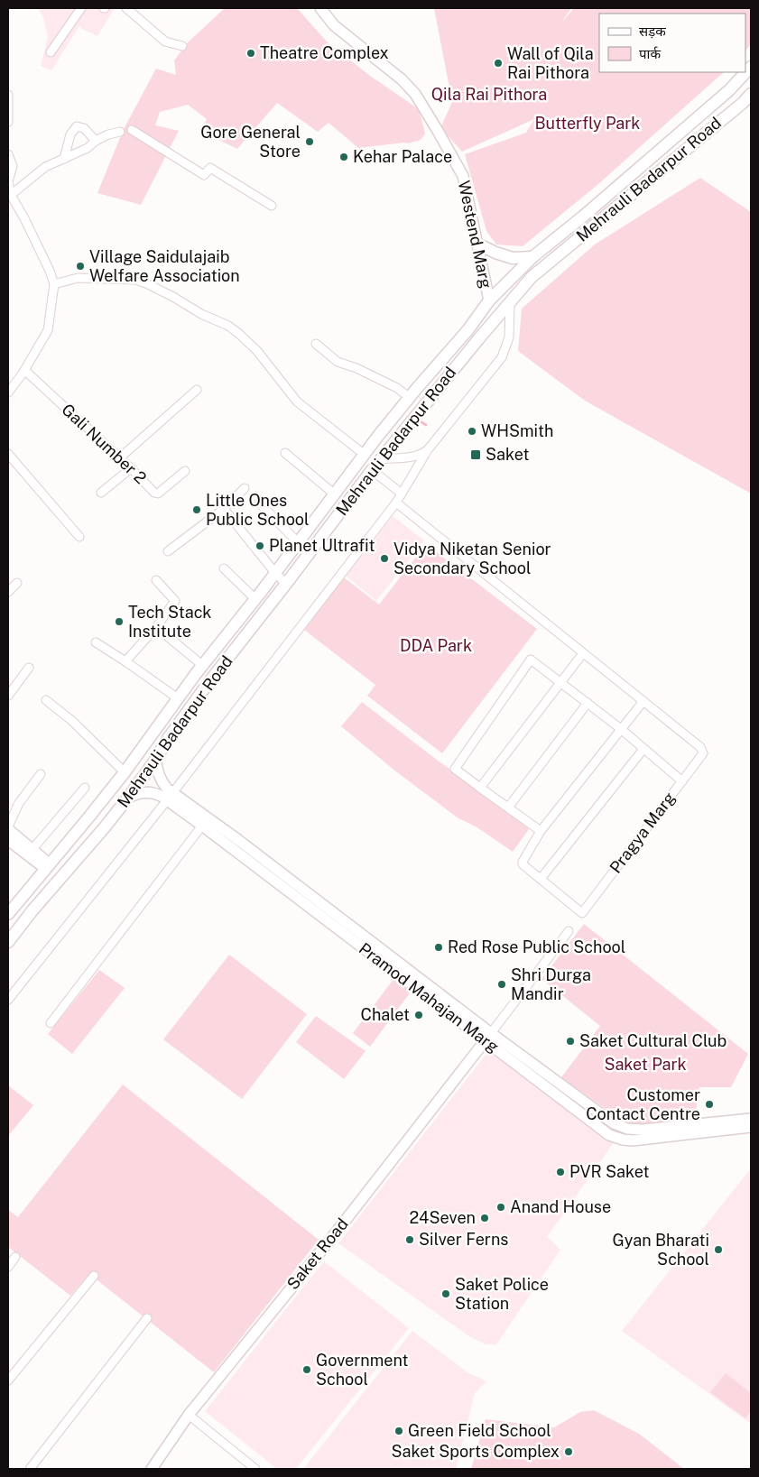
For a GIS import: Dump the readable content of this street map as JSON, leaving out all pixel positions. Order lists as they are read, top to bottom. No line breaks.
{"streets":{"main road":["Mehrauli Badarpur Road"],"street":["Westend Marg","Gali Number 2","Pragya Marg","Pramod Mahajan Marg","Saket Road"]},"crossings":[["Mehrauli Badarpur Road","Westend Marg"],["Mehrauli Badarpur Road","Pramod Mahajan Marg"],["Pramod Mahajan Marg","Saket Road"]],"parks":["Qila Rai Pithora","Butterfly Park","DDA Park","Saket Park"],"places":{"other":["Theatre Complex","Wall of Qila Rai Pithora","Gore General Store","Kehar Palace","Village Saidulajaib Welfare Association","WHSmith","Little Ones Public School","Planet Ultrafit","Vidya Niketan Senior Secondary School","Tech Stack Institute","Red Rose Public School","Shri Durga Mandir","Chalet","Saket Cultural Club","Customer Contact Centre","PVR Saket","Anand House","24Seven","Silver Ferns","Gyan Bharati School","Saket Police Station","Government School","Green Field School","Saket Sports Complex"],"transit":["Saket"]},"legend":["सड़क","पार्क"]}
